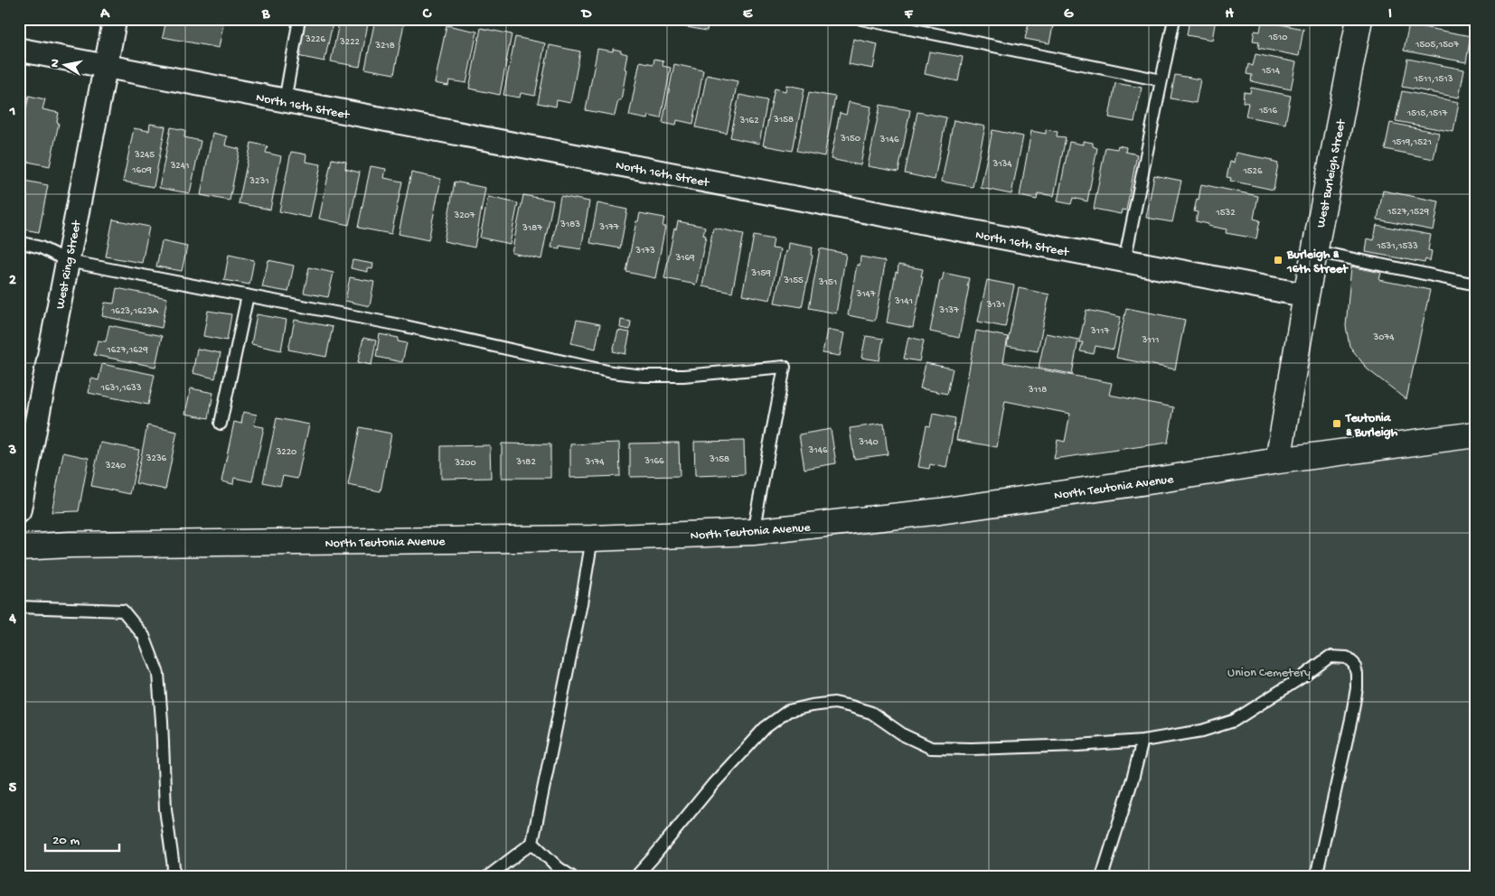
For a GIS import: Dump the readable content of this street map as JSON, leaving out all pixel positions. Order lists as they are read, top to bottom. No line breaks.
{"streets":{"main road":["West Burleigh Street","North Teutonia Avenue"],"street":["North 16th Street","West Ring Street"]},"crossings":[["North 16th Street","West Burleigh Street"],["North 16th Street","West Ring Street"],["West Burleigh Street","North Teutonia Avenue"]],"parks":["Union Cemetery"],"places":{"transit":["Burleigh & 16th Street","Teutonia & Burleigh"]},"house_numbers":["1510","3226","3222","1505,1507","3218","1514","1511,1513","1516","1515,1517","3158","3162","3150","3146","1519,1521","3245","3134","3241","1609","1526","3231","1527,1529","1532","3207","3183","3177","3187","1531,1533","3173","3169","3159","3155","3151","3147","3141","3131","3137","1623,1623A","3117","3074","3111","1627,1629","1631,1633","3118","3140","3146","3220","3236","3158","3166","3182","3174","3200","3240"],"scale_bar":"20 m","north":"left","grid":{"columns":["A","B","C","D","E","F","G","H","I"],"rows":["1","2","3","4","5"]}}
